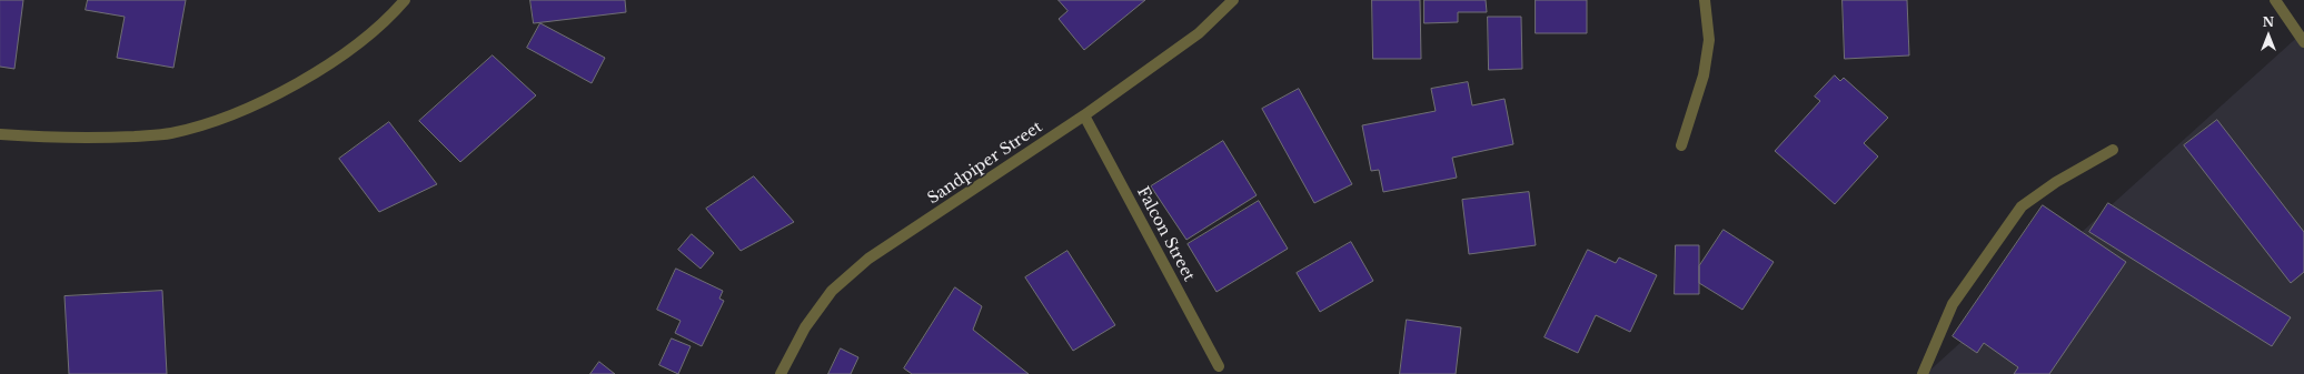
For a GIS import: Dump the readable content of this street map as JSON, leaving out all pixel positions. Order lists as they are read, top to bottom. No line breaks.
{"streets":{"street":["Sandpiper Street","Falcon Street"]},"crossings":[["Sandpiper Street","Falcon Street"]],"north":"top"}
